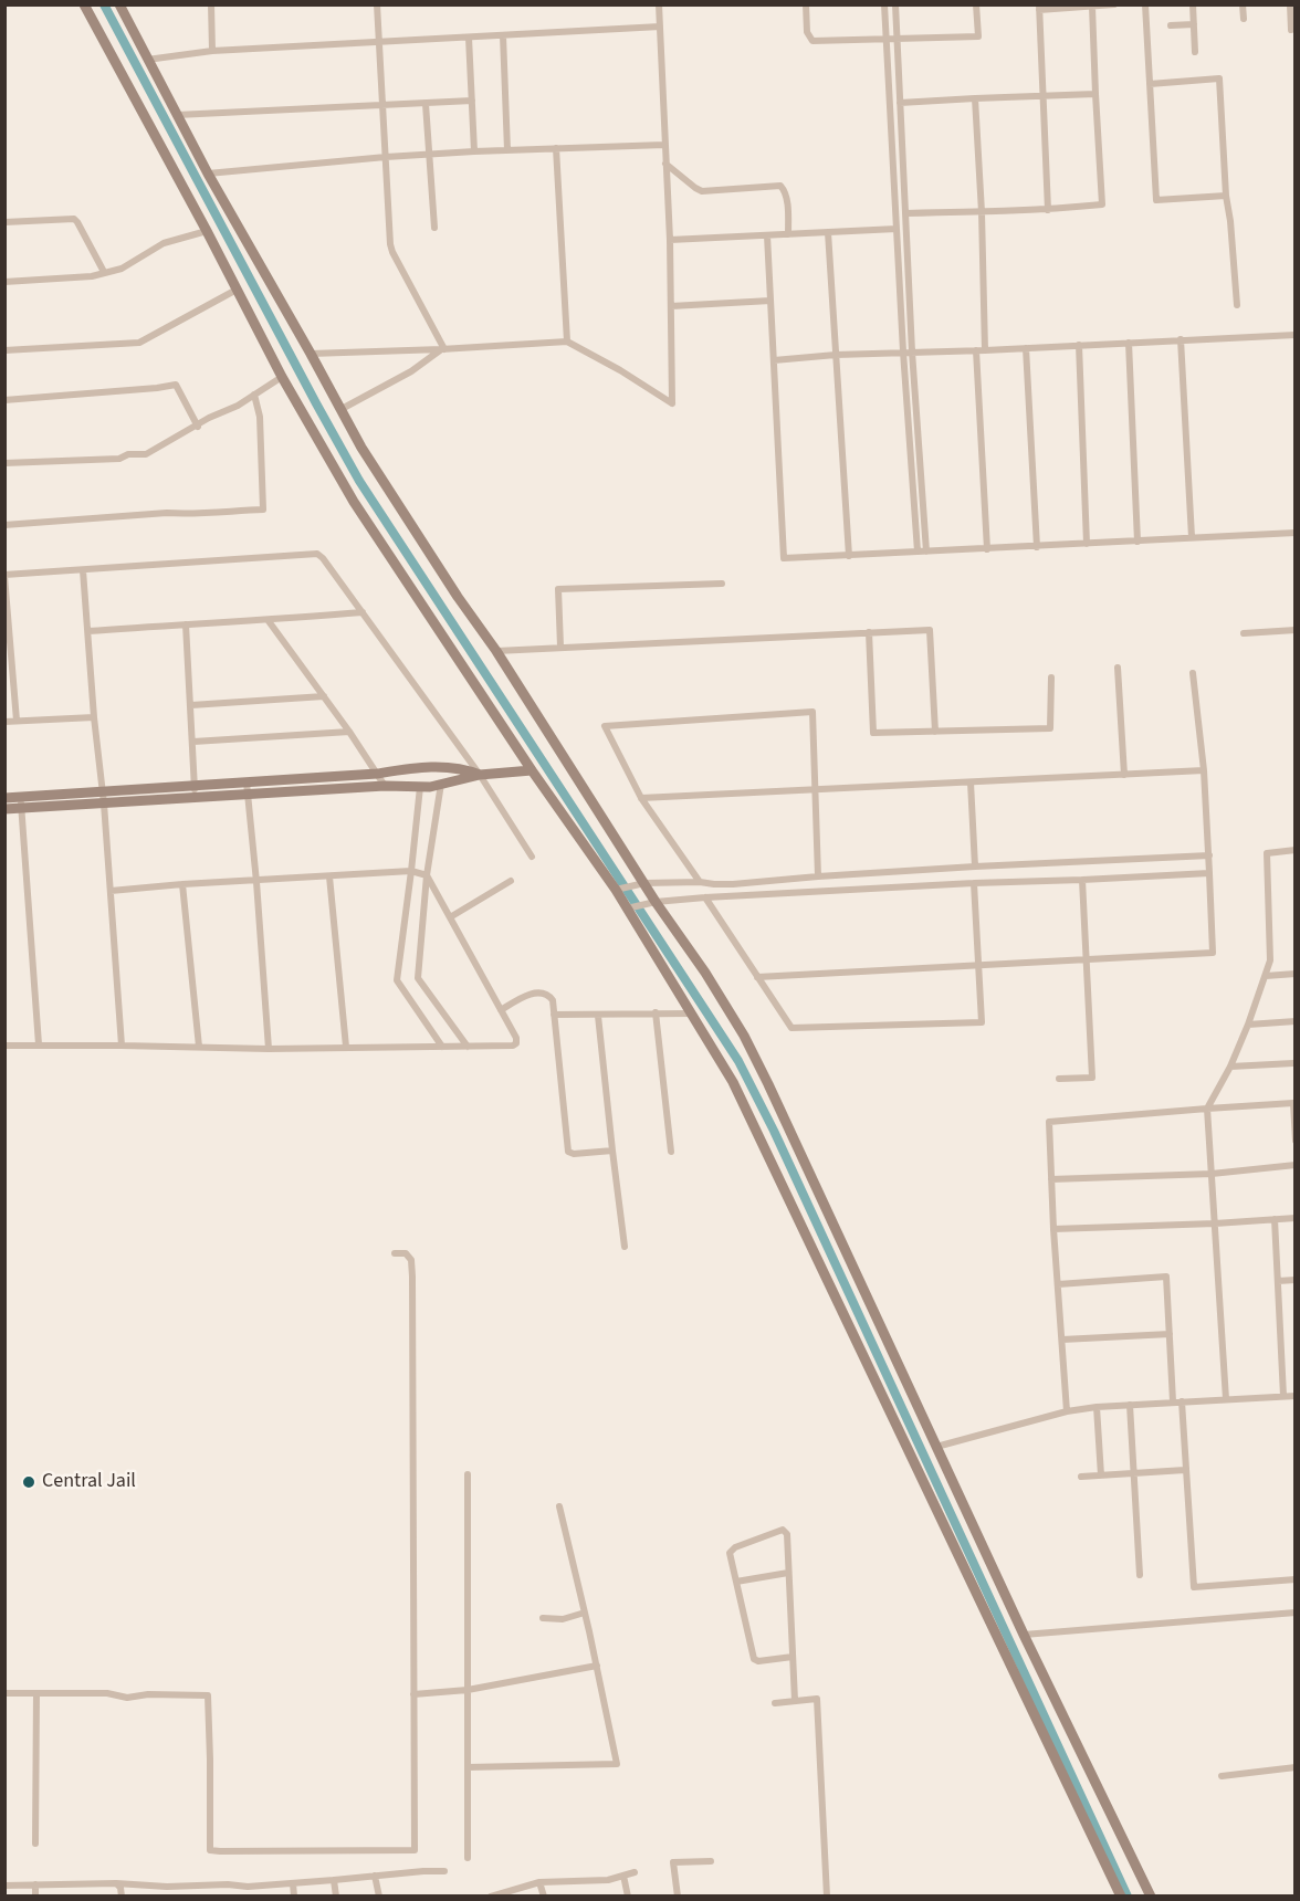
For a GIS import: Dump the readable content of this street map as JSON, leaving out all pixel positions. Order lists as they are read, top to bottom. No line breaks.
{"places":["Central Jail"]}
